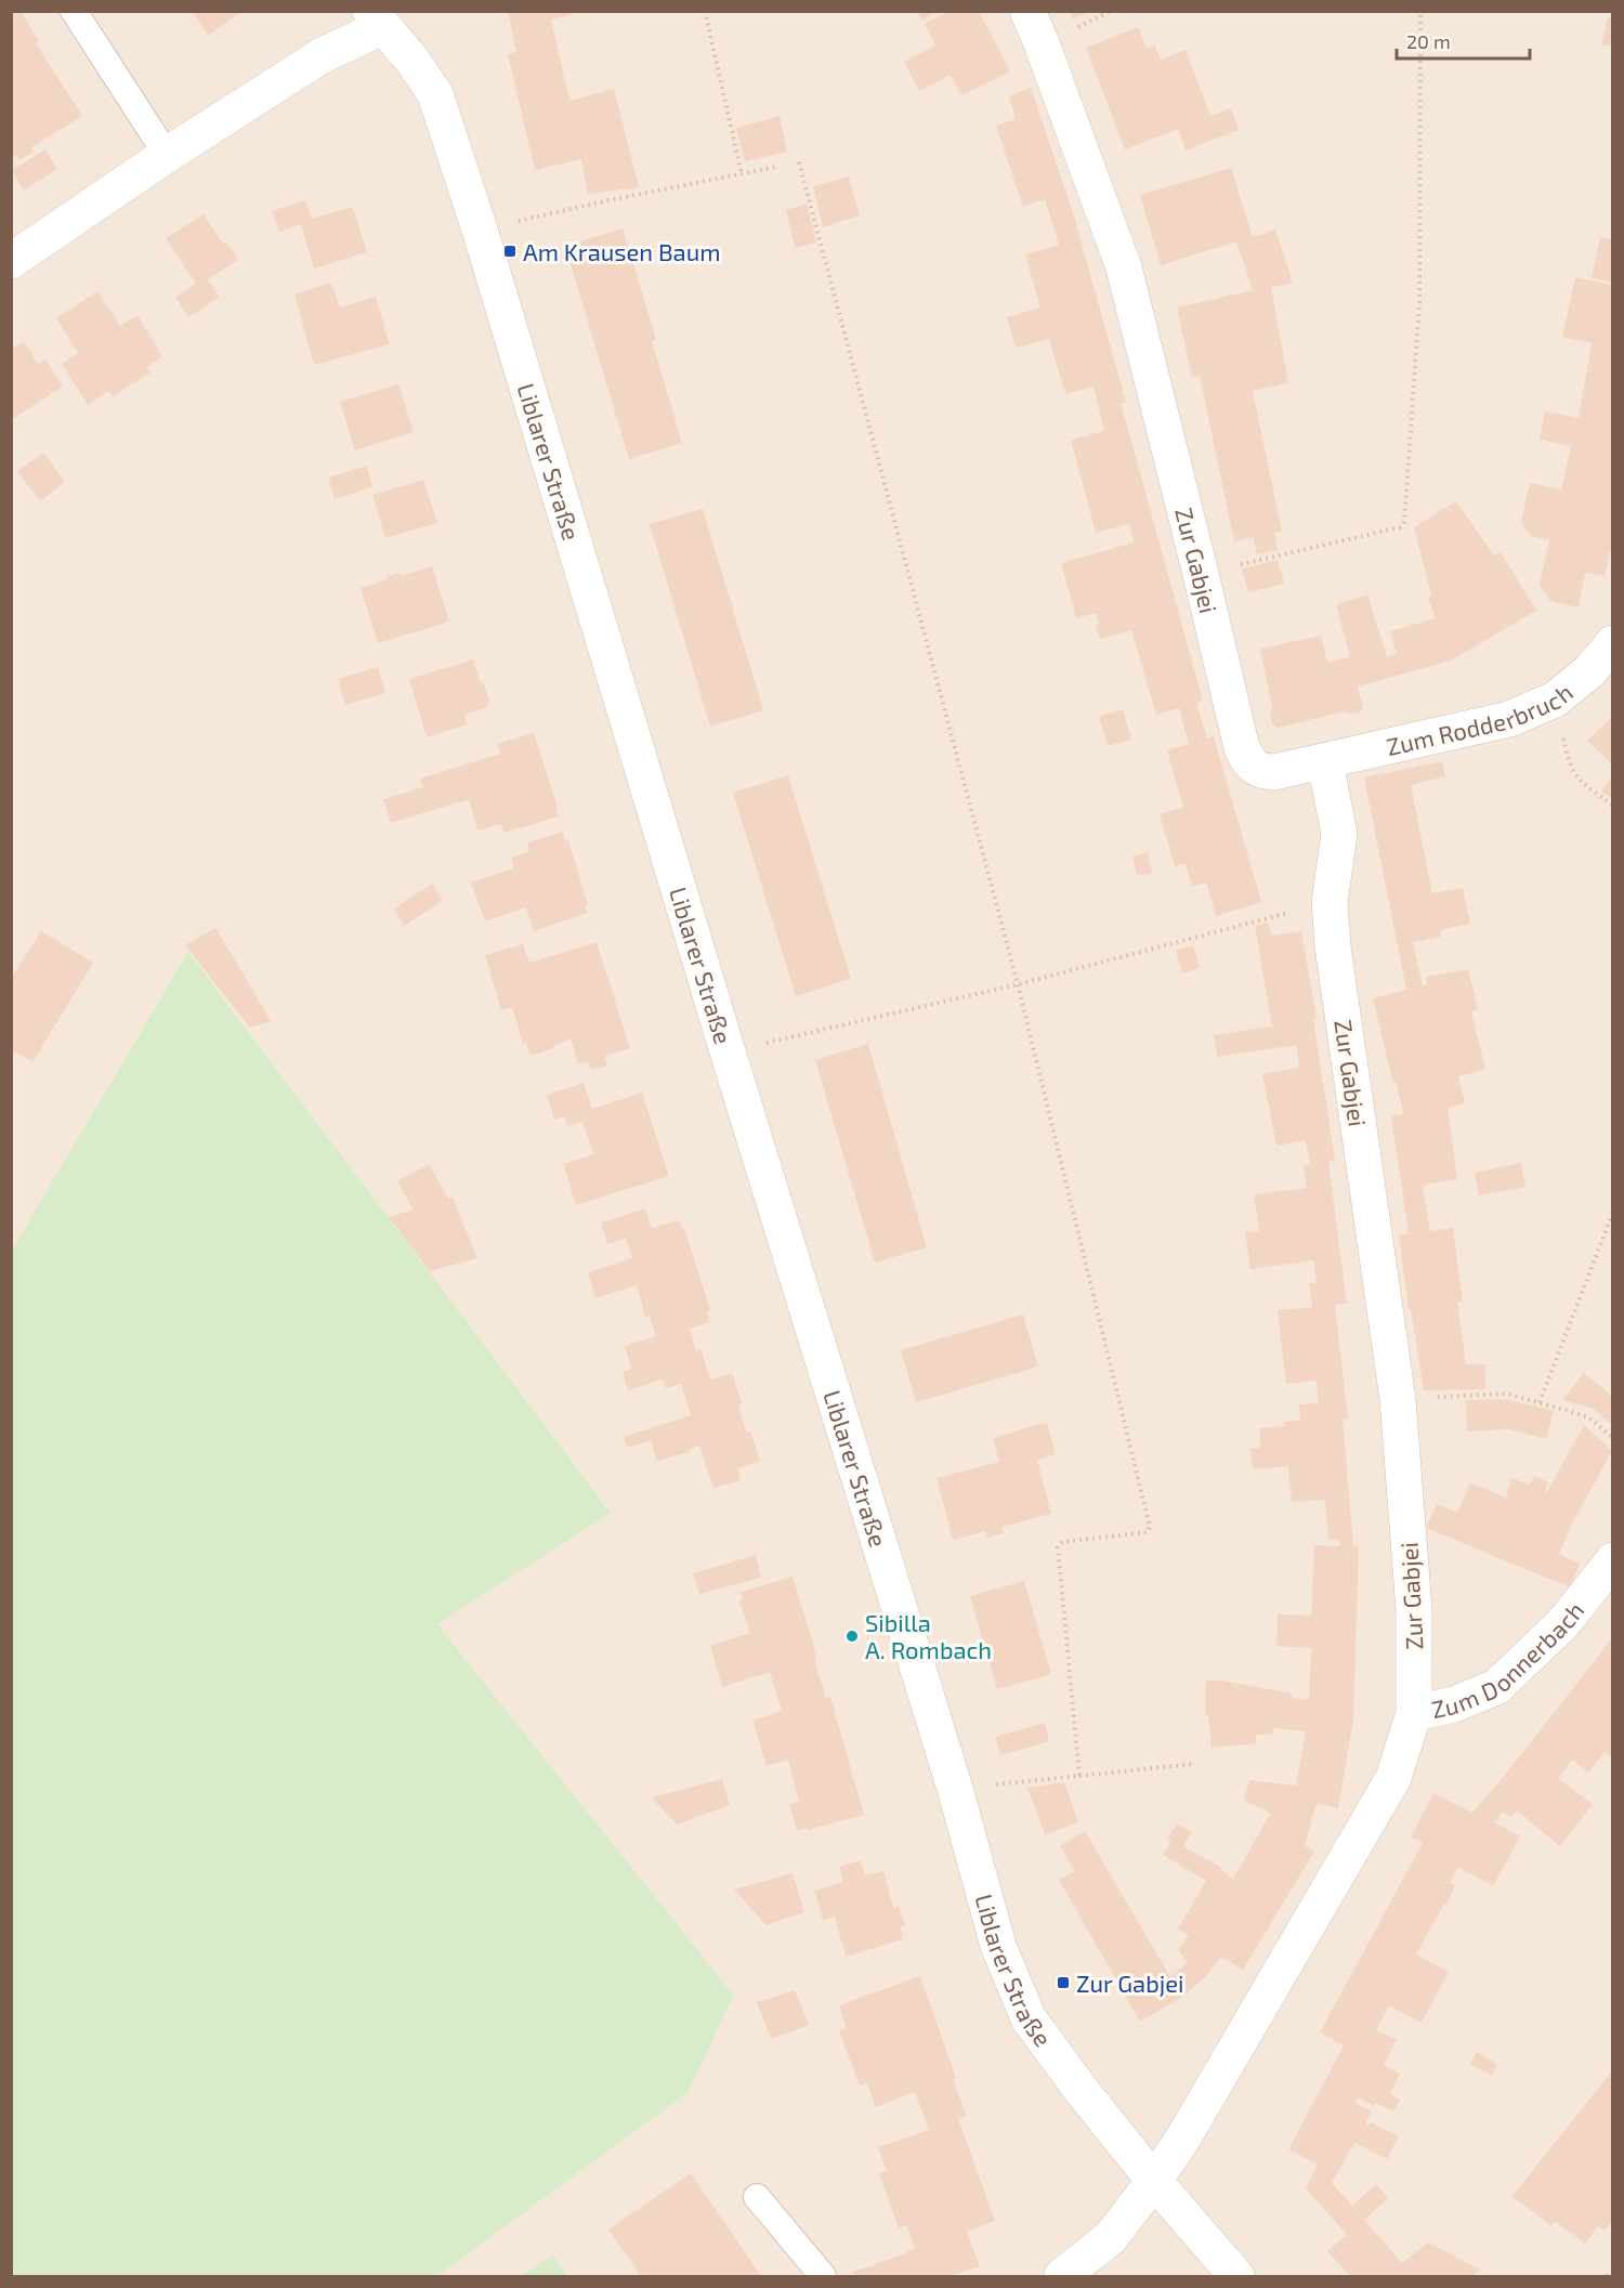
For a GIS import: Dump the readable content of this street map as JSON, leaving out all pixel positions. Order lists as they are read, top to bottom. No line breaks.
{"streets":{"street":["Liblarer Straße","Zur Gabjei","Zum Rodderbruch","Zum Donnerbach"]},"crossings":[["Liblarer Straße","Zur Gabjei"],["Zur Gabjei","Zum Rodderbruch"],["Zur Gabjei","Zum Donnerbach"]],"places":{"transit":["Am Krausen Baum","Zur Gabjei"],"other":["Sibilla A. Rombach"]},"scale_bar":"20 m"}
